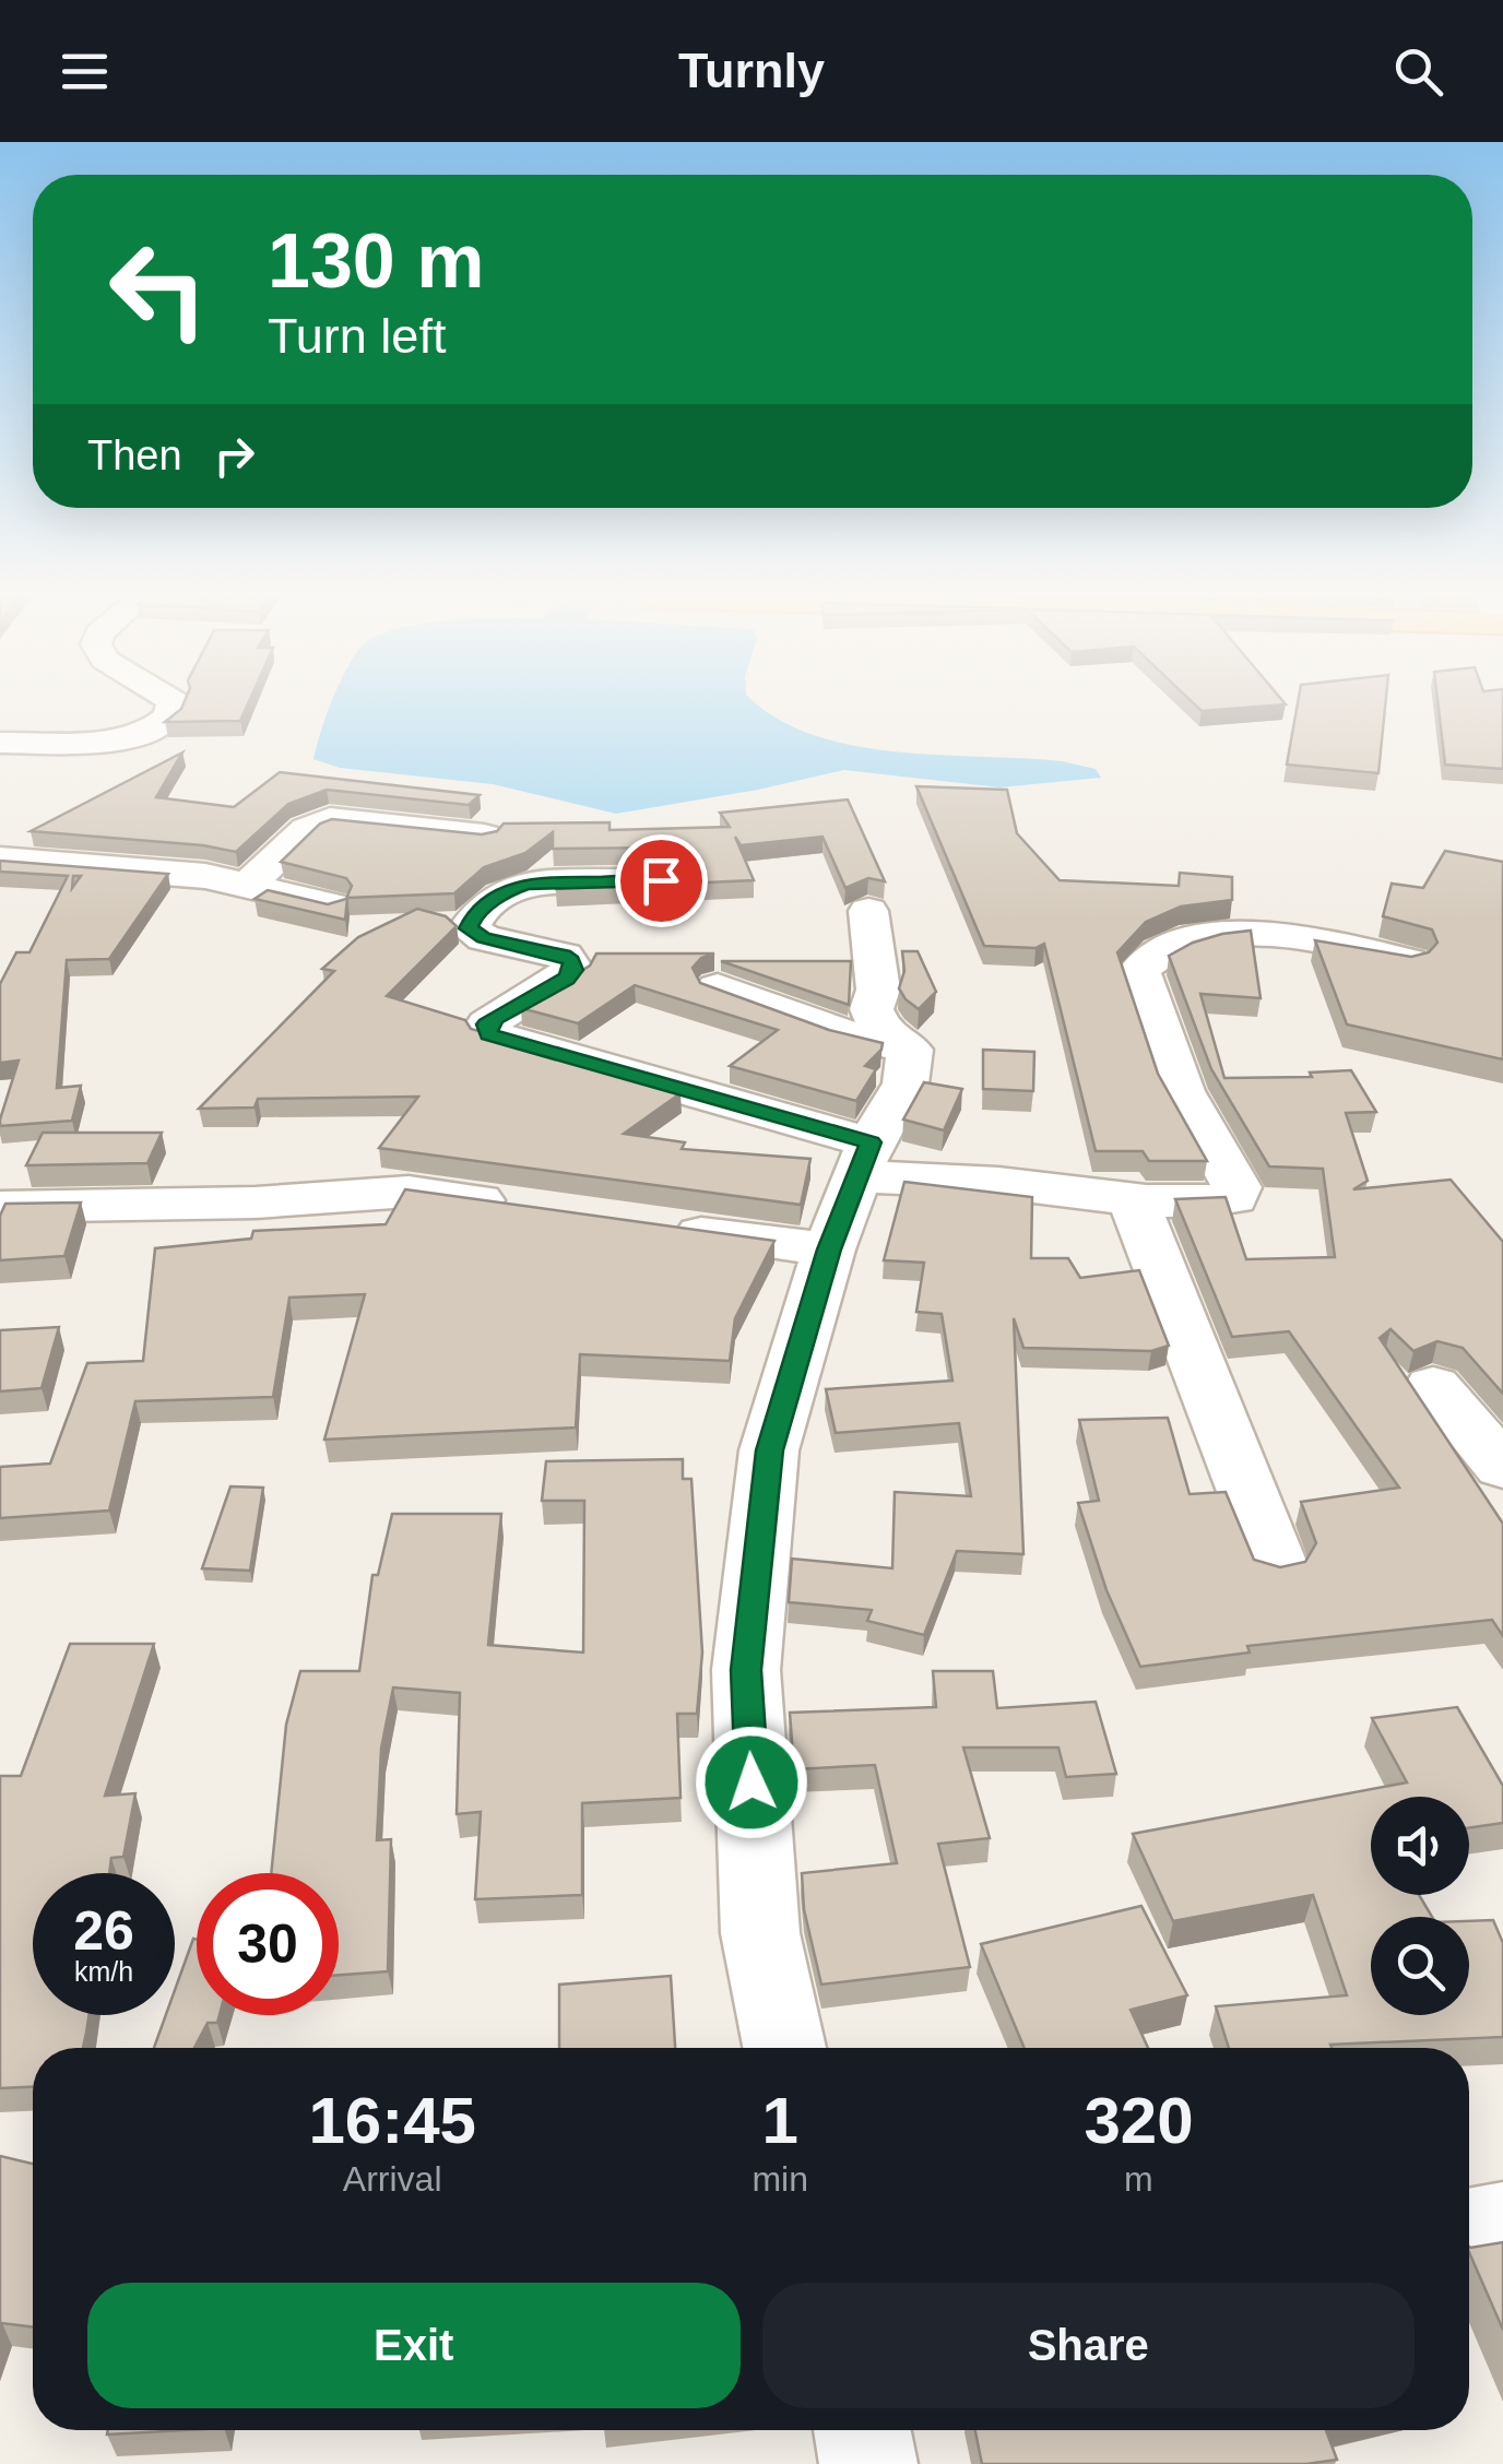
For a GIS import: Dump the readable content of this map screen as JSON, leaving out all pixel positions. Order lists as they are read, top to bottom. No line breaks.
{"page":{"header":"Turnly","turn":["130 m","Turn left"],"then":"Then","speed":"26 km/h","limit":"30","eta":["16:45","Arrival","1","min","320","m"],"buttons":["Exit","Share"]}}
